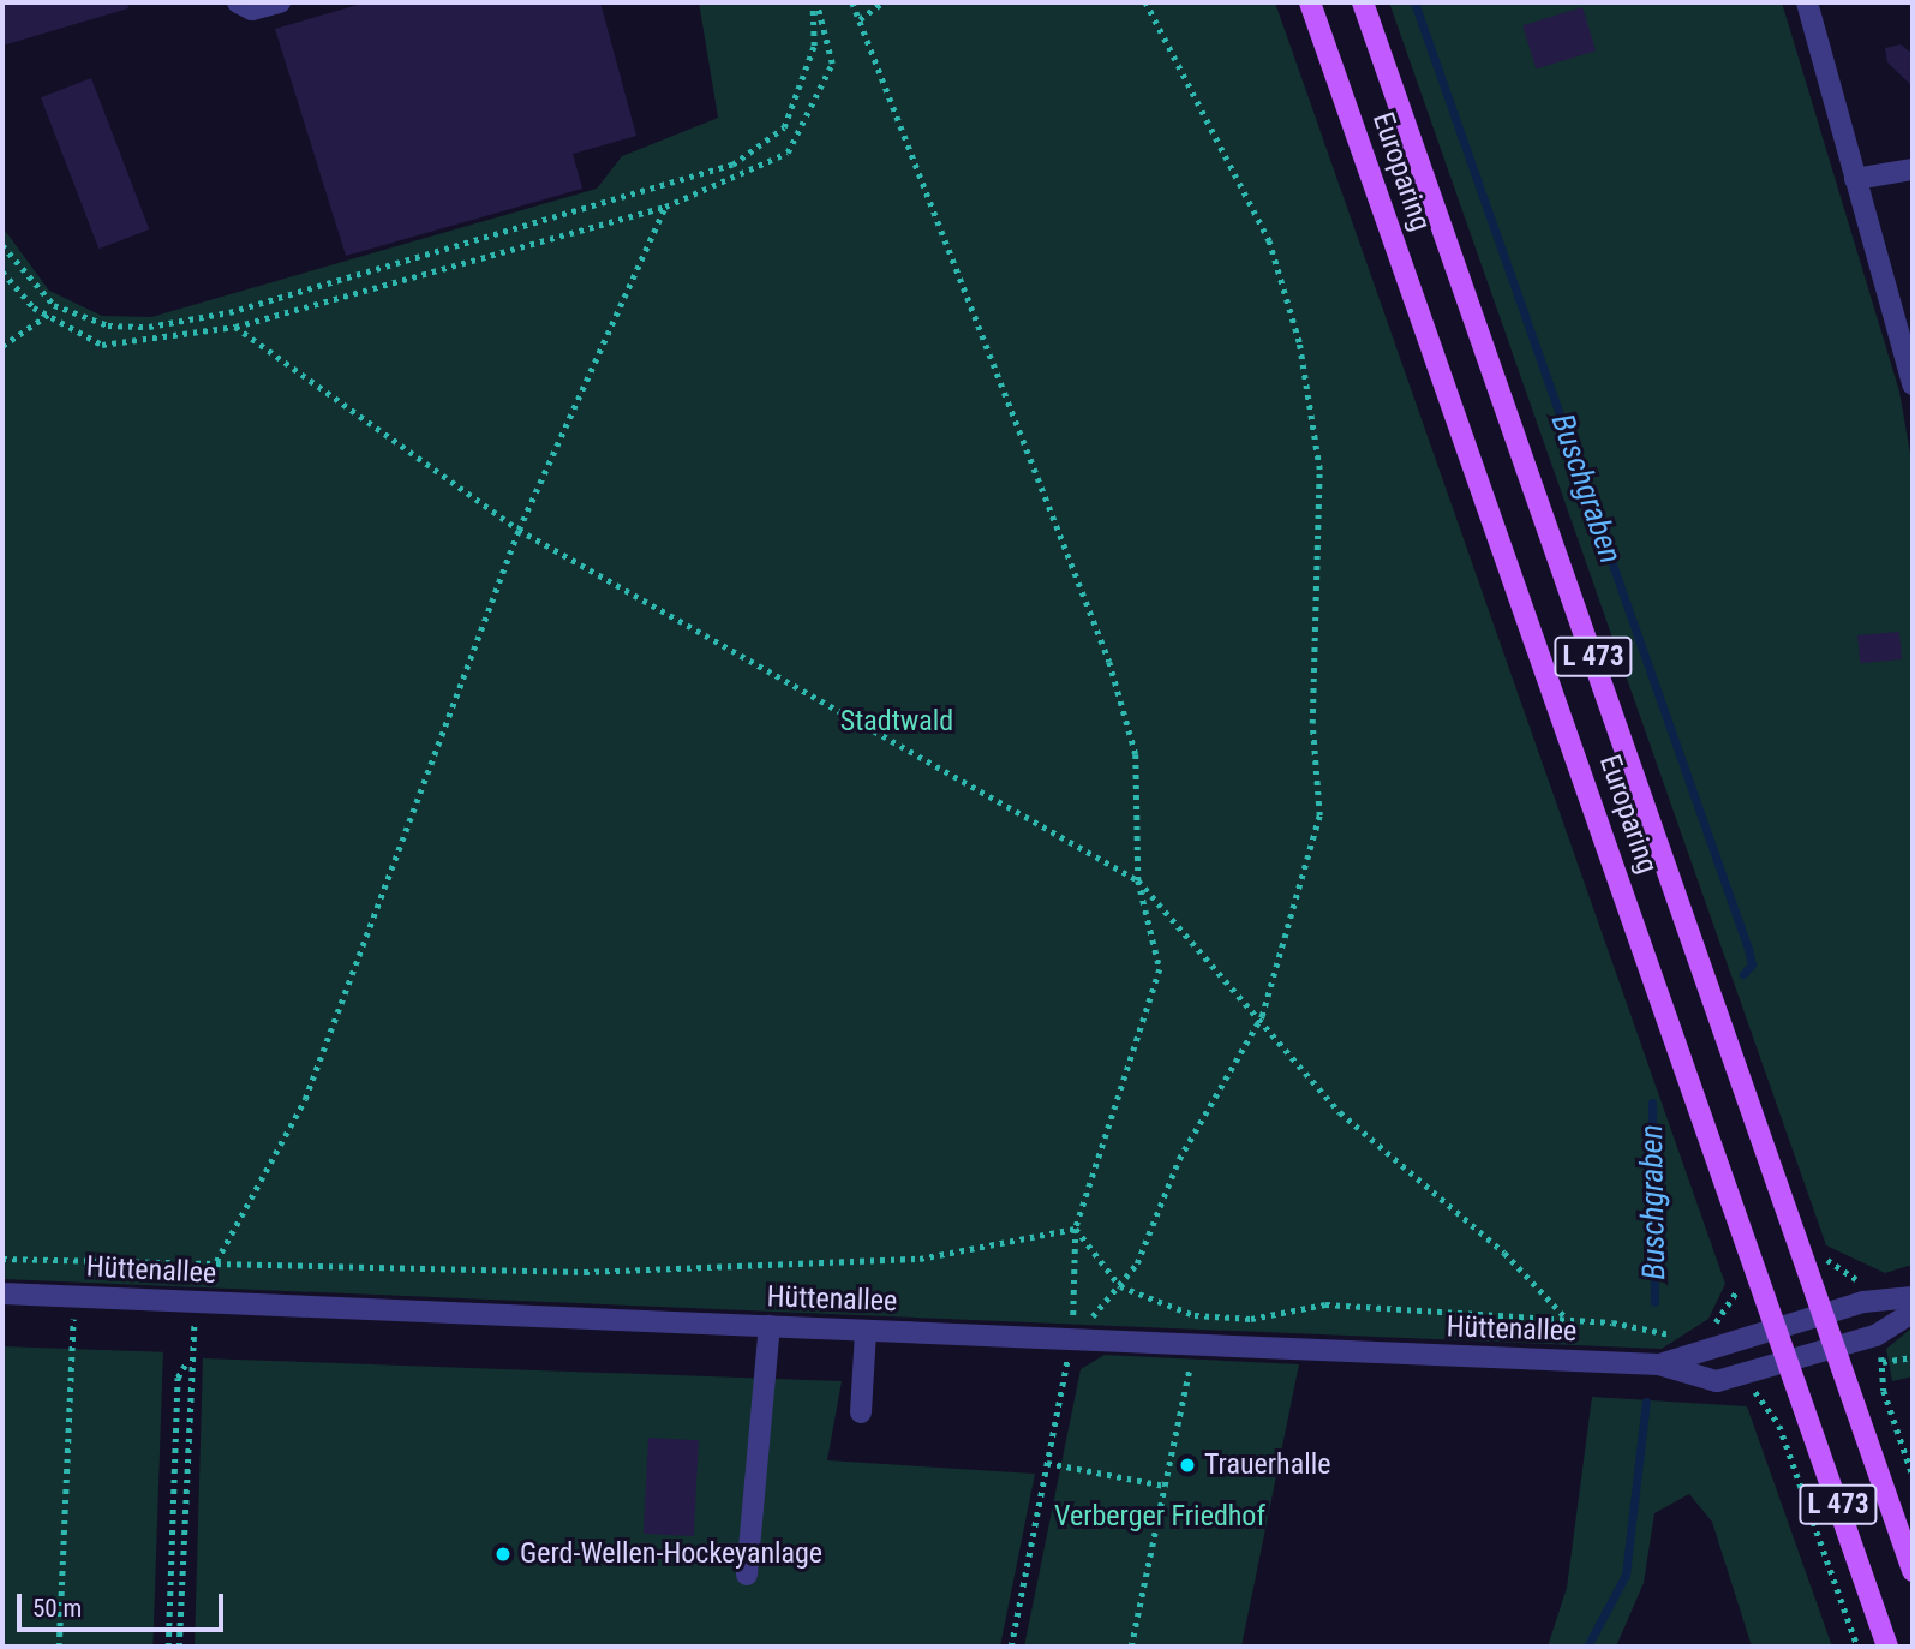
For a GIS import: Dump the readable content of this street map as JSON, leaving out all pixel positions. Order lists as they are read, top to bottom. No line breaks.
{"streets":{"main road":["Europaring","L 473"],"street":["Hüttenallee"]},"crossings":[["Europaring","Hüttenallee"]],"water":["Buschgraben"],"parks":["Stadtwald","Verberger Friedhof"],"places":["Trauerhalle","Gerd-Wellen-Hockeyanlage"],"scale_bar":"50 m"}
